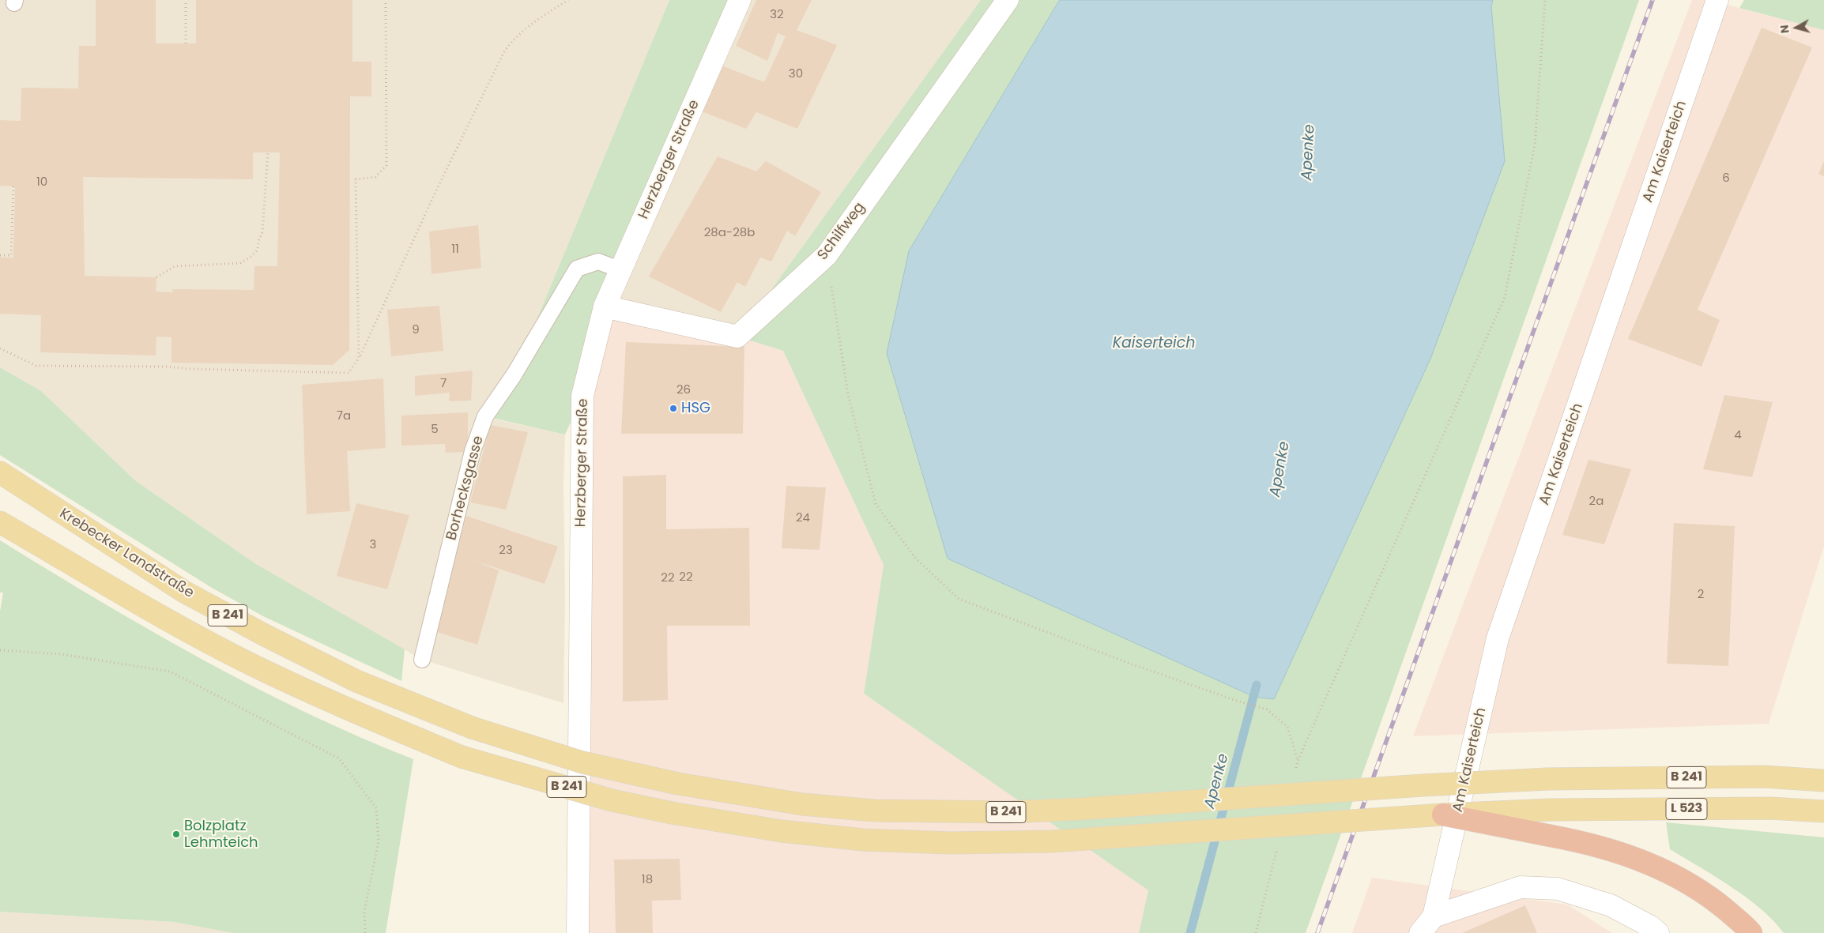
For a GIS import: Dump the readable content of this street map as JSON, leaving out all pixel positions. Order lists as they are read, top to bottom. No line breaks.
{"streets":{"highway":["B 241"],"main road":["Krebecker Landstraße","L 523"],"street":["Am Kaiserteich","Herzberger Straße","Schilfweg"],"lane":["Borhecksgasse"]},"crossings":[["Herzberger Straße","Schilfweg"],["Herzberger Straße","Borhecksgasse"],["B 241","L 523"]],"water":["Apenke","Kaiserteich"],"places":["HSG","Bolzplatz Lehmteich"],"house_numbers":["32","30","6","10","28a-28b","11","9","7","26","7a","5","4","2a","24","3","23","22","22","2","18"],"north":"left"}
